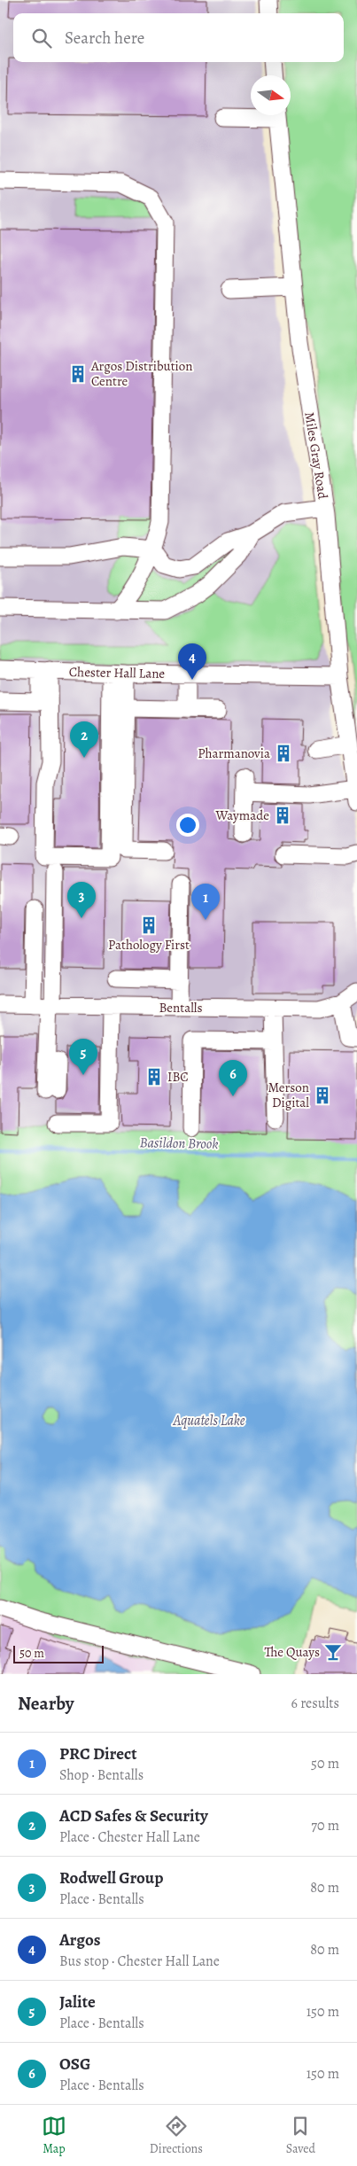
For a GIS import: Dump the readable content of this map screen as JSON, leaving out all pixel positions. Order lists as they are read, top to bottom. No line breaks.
{"streets":{"street":["Miles Gray Road","Chester Hall Lane","Bentalls"]},"crossings":[["Miles Gray Road","Chester Hall Lane"]],"water":["Basildon Brook","Aquatels Lake"],"places":{"building":["Argos Distribution Centre","Pharmanovia","Waymade","Pathology First","IBC","Merson Digital"],"bar":["The Quays"]},"scale_bar":"50 m","north":"right","page":{"search":"Search here","pins":["4","2","3","1","5","6"],"scale":"50 m","heading":["Nearby","6 results"],"list":[{"mark":"1","name":"PRC Direct","note":"Shop · Bentalls","value":"50 m"},{"mark":"2","name":"ACD Safes & Security","note":"Place · Chester Hall Lane","value":"70 m"},{"mark":"3","name":"Rodwell Group","note":"Place · Bentalls","value":"80 m"},{"mark":"4","name":"Argos","note":"Bus stop · Chester Hall Lane","value":"80 m"},{"mark":"5","name":"Jalite","note":"Place · Bentalls","value":"150 m"},{"mark":"6","name":"OSG","note":"Place · Bentalls","value":"150 m"}],"nav":["Map","Directions","Saved"]}}
